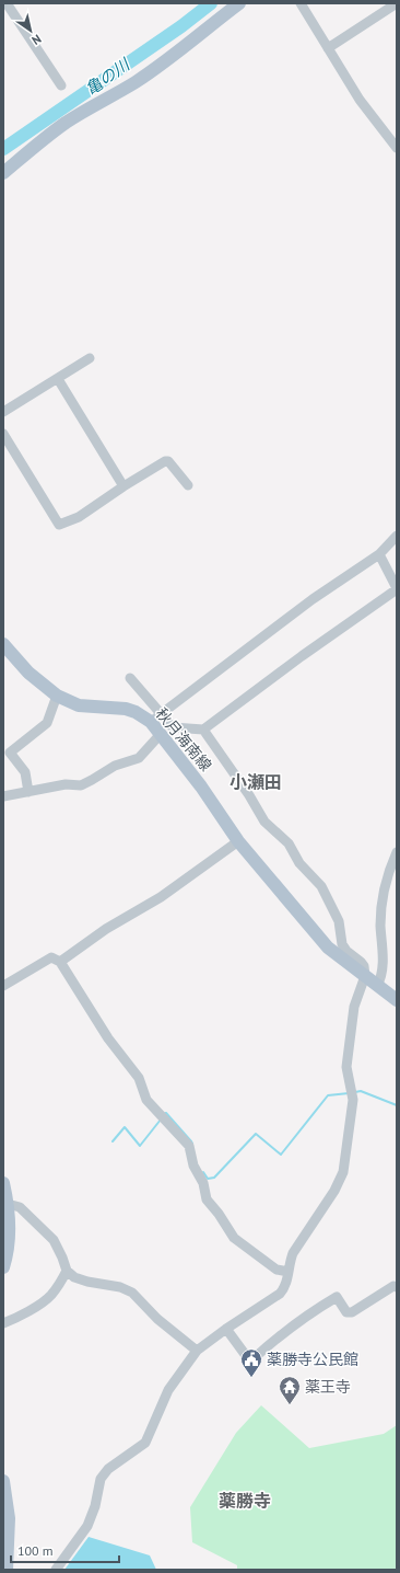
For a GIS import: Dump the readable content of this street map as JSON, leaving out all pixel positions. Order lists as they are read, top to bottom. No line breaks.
{"streets":{"main road":["秋月海南線"]},"districts":["小瀬田","薬勝寺"],"water":["亀の川"],"places":{"public building":["薬勝寺公民館"],"temple":["薬王寺"]},"scale_bar":"100 m","north":"bottom right"}
